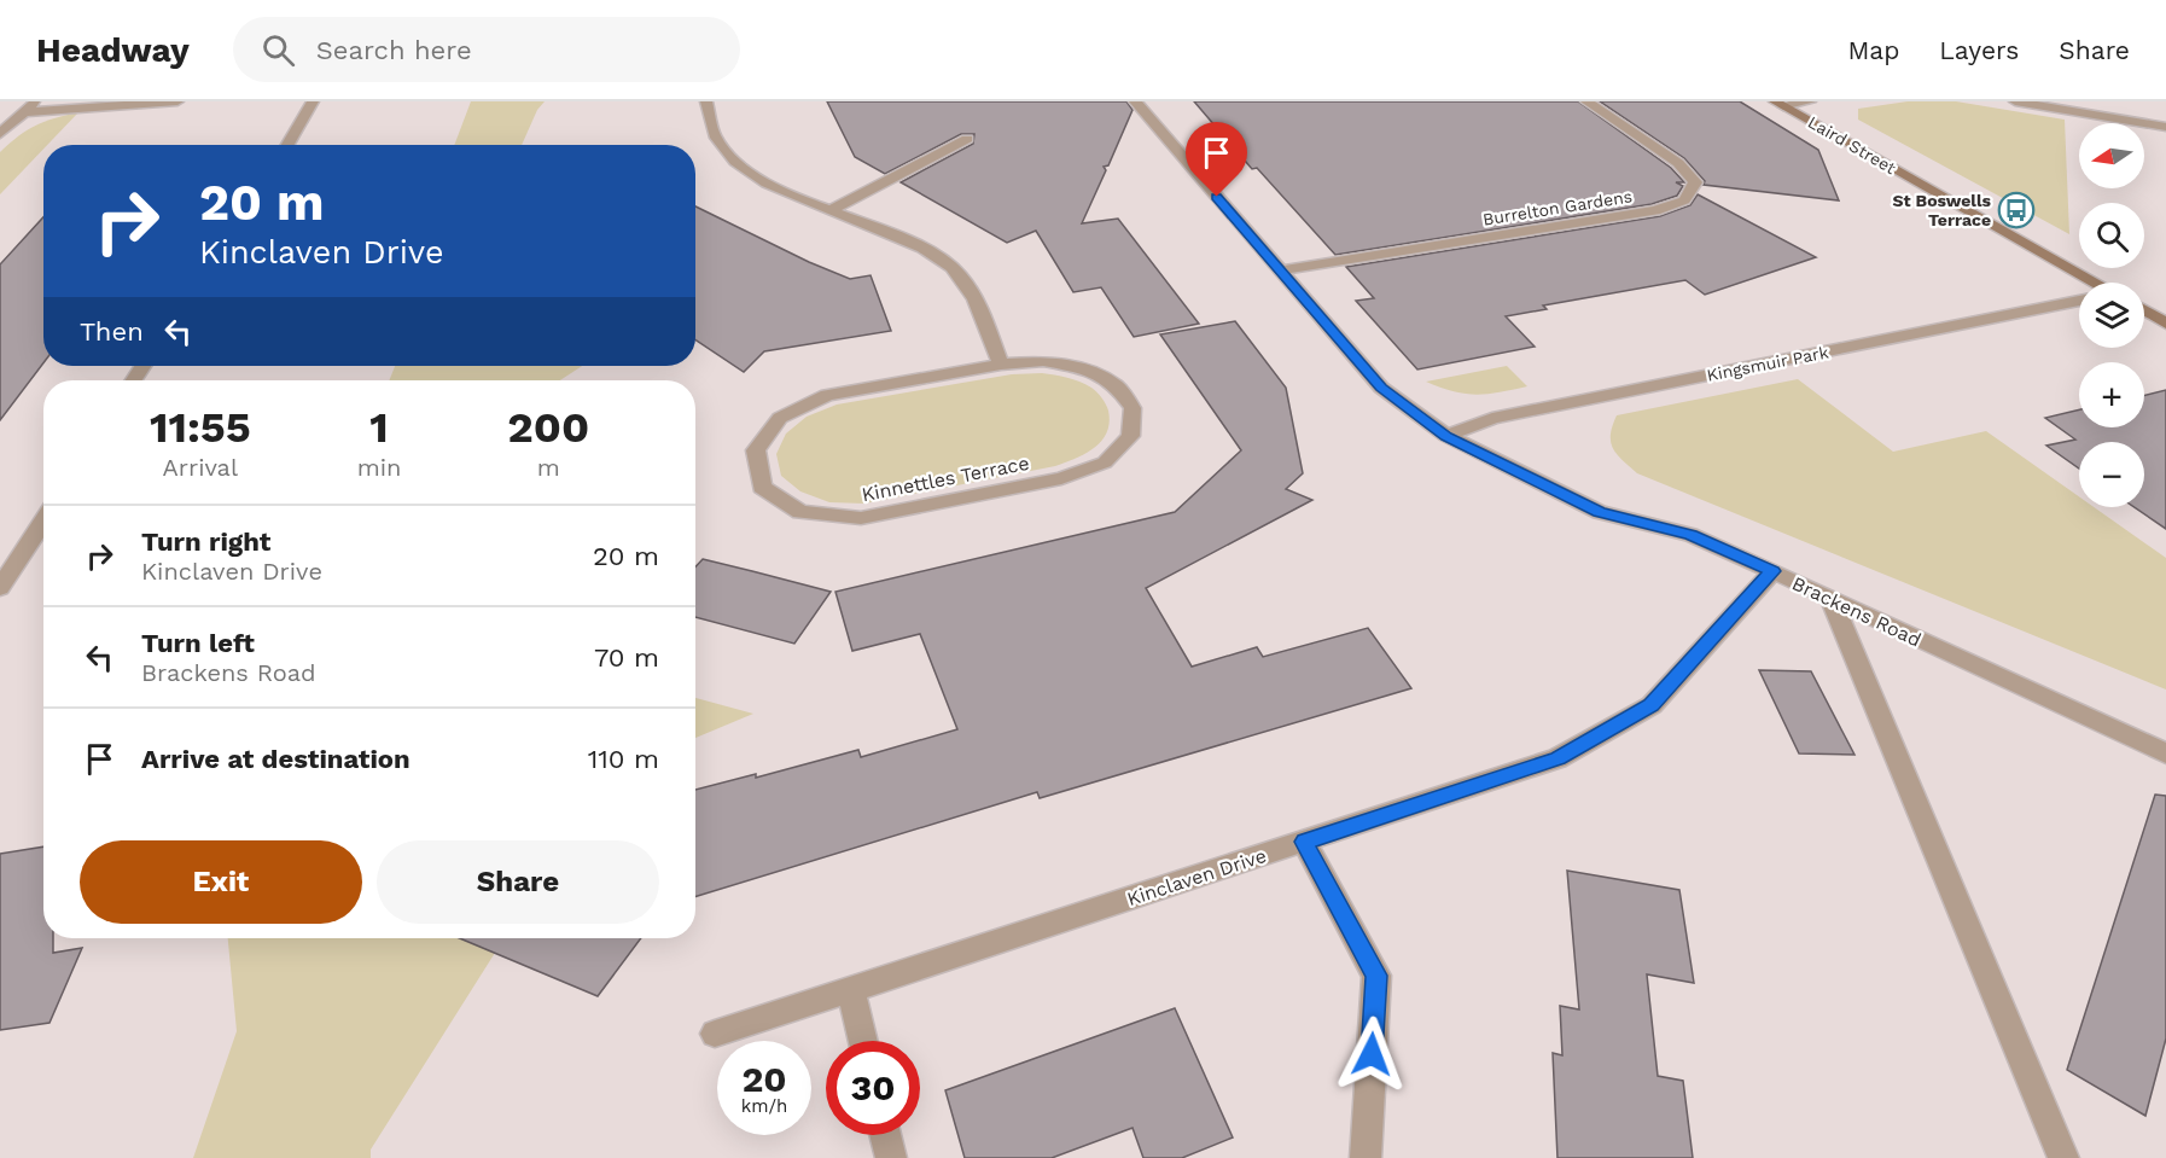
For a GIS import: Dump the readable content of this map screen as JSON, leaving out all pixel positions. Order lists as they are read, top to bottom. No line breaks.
{"streets":{"street":["Laird Street","Burrelton Gardens","Kingsmuir Park","Kinnettles Terrace","Brackens Road","Kinclaven Drive"]},"crossings":[["Burrelton Gardens","Brackens Road"],["Kingsmuir Park","Brackens Road"],["Brackens Road","Kinclaven Drive"]],"places":{"bus stop":["St Boswells Terrace"]},"north":"left","page":{"header":"Headway","search":"Search here","nav":["Map","Layers","Share"],"map_buttons":["+","−"],"turn":["20 m","Kinclaven Drive"],"then":"Then","eta":["11:55","Arrival","1","min","200","m"],"list":[{"name":"Turn right","note":"Kinclaven Drive","value":"20 m"},{"name":"Turn left","note":"Brackens Road","value":"70 m"},{"name":"Arrive at destination","value":"110 m"}],"buttons":["Exit","Share"],"speed":"20 km/h","limit":"30"}}
